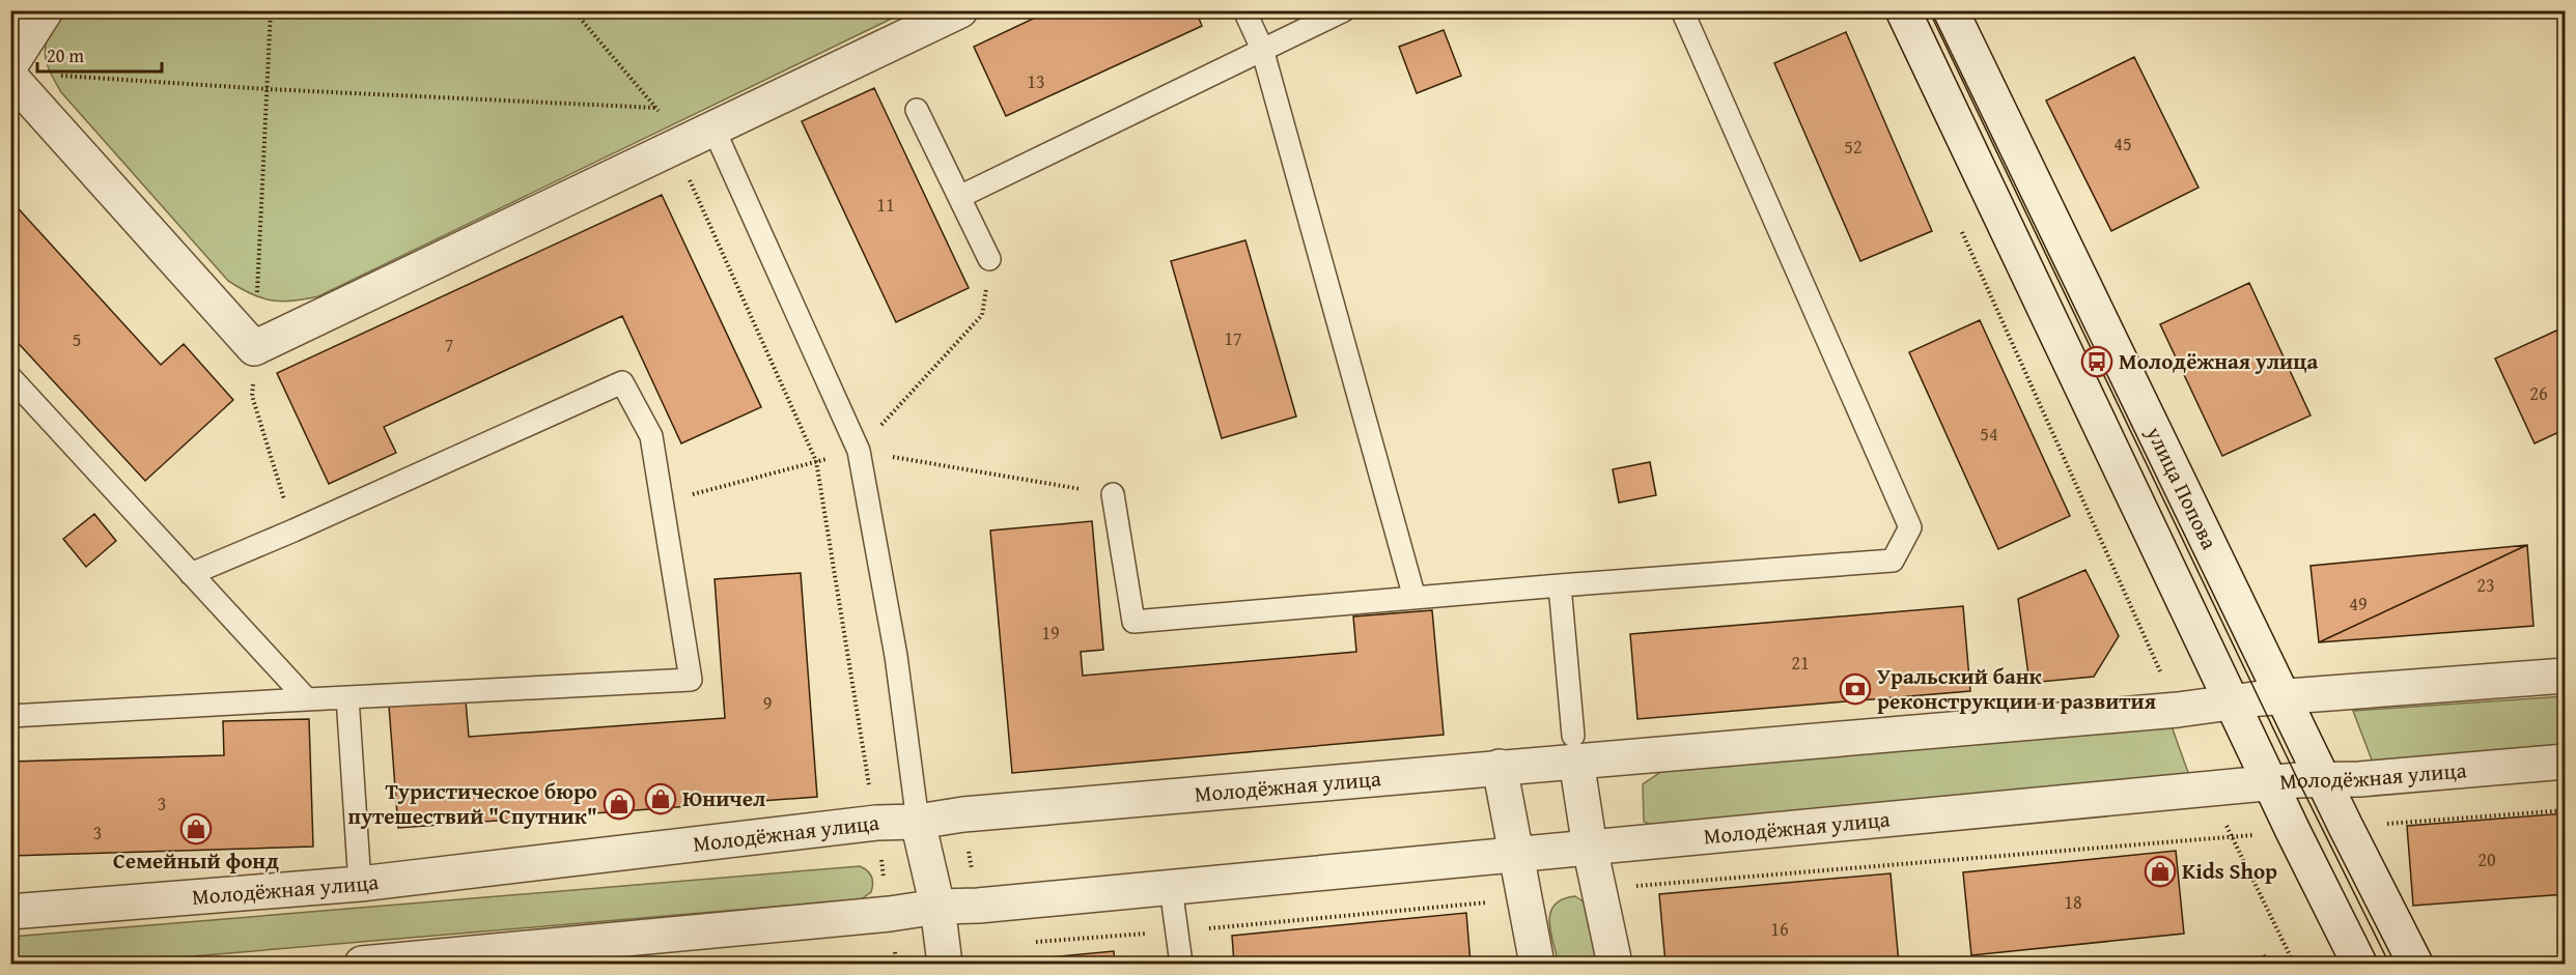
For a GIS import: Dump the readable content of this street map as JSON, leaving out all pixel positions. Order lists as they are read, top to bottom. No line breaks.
{"streets":{"street":["улица Попова","Молодёжная улица"]},"crossings":[["улица Попова","Молодёжная улица"]],"places":{"bus stop":["Молодёжная улица"],"bank":["Уральский банк реконструкции и развития"],"shop":["Юничел","Туристическое бюро путешествий \"Спутник\"","Семейный фонд","Kids Shop"]},"house_numbers":["13","45","52","11","17","5","7","26","54","23","49","19","21","9","3","3","20","18","16"],"scale_bar":"20 m"}
